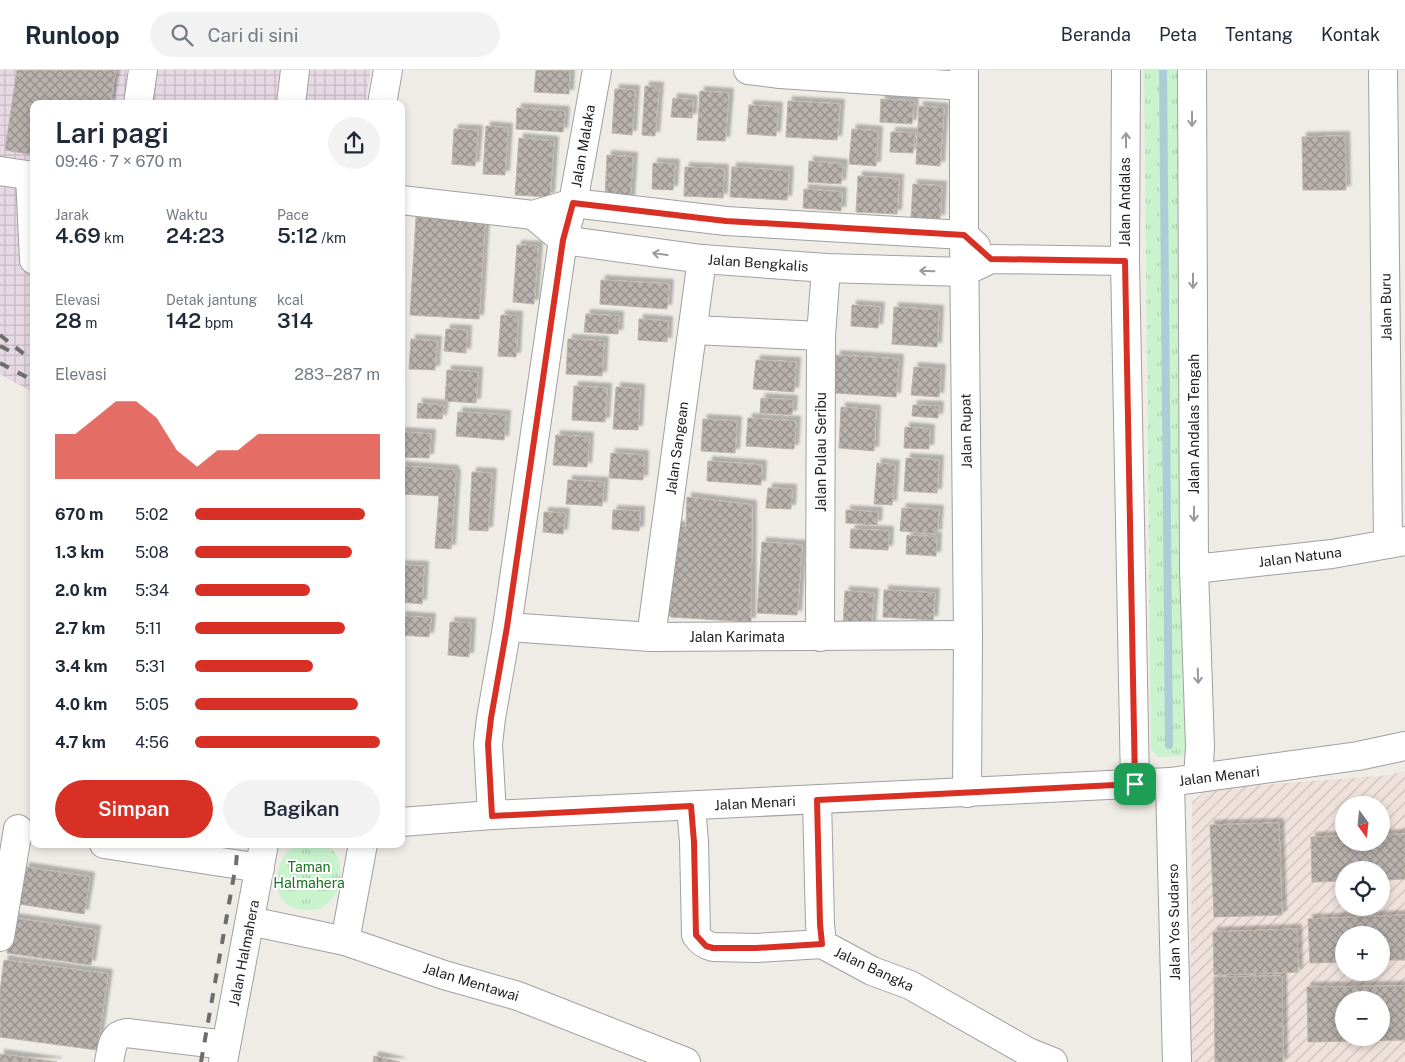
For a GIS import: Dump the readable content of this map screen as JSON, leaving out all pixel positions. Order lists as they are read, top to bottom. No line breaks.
{"streets":{"street":["Jalan Malaka","Jalan Andalas","Jalan Bengkalis","Jalan Buru","Jalan Andalas Tengah","Jalan Rupat","Jalan Sangean","Jalan Pulau Seribu","Jalan Natuna","Jalan Karimata","Jalan Menari","Jalan Yos Sudarso","Jalan Halmahera","Jalan Bangka","Jalan Mentawai"]},"crossings":[["Jalan Malaka","Jalan Bengkalis"],["Jalan Malaka","Jalan Karimata"],["Jalan Malaka","Jalan Menari"],["Jalan Andalas","Jalan Bengkalis"],["Jalan Andalas","Jalan Menari"],["Jalan Bengkalis","Jalan Rupat"],["Jalan Bengkalis","Jalan Sangean"],["Jalan Bengkalis","Jalan Pulau Seribu"],["Jalan Buru","Jalan Natuna"],["Jalan Andalas Tengah","Jalan Natuna"],["Jalan Andalas Tengah","Jalan Menari"],["Jalan Rupat","Jalan Karimata"],["Jalan Rupat","Jalan Menari"],["Jalan Sangean","Jalan Karimata"],["Jalan Pulau Seribu","Jalan Karimata"],["Jalan Menari","Jalan Yos Sudarso"],["Jalan Menari","Jalan Bangka"],["Jalan Halmahera","Jalan Mentawai"]],"one_way":["Jalan Andalas Tengah"],"parks":["Taman Halmahera"],"north":"bottom","page":{"header":"Runloop","search":"Cari di sini","nav":["Beranda","Peta","Tentang","Kontak"],"heading":["Lari pagi","09:46 · 7 × 670 m"],"stats":[["Jarak","4.69 km"],["Waktu","24:23"],["Pace","5:12 /km"],["Elevasi","28 m"],["Detak jantung","142 bpm"],["kcal","314"]],"chart":["Elevasi","283–287 m"],"list":[{"name":"670 m","note":"5:02"},{"name":"1.3 km","note":"5:08"},{"name":"2.0 km","note":"5:34"},{"name":"2.7 km","note":"5:11"},{"name":"3.4 km","note":"5:31"},{"name":"4.0 km","note":"5:05"},{"name":"4.7 km","note":"4:56"}],"buttons":["Simpan","Bagikan"],"map_buttons":["+","−"]}}
